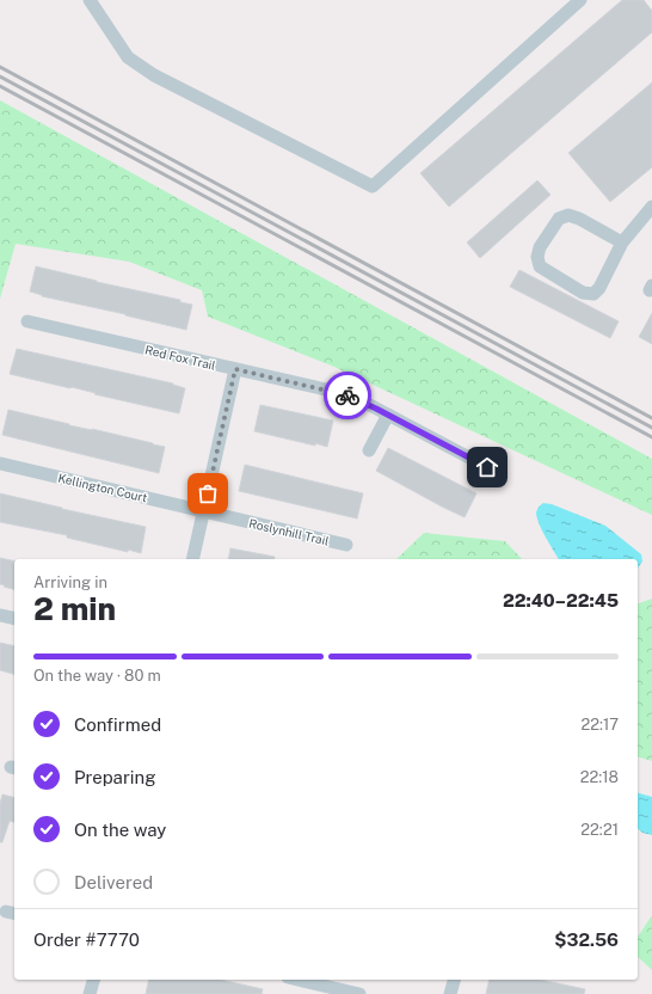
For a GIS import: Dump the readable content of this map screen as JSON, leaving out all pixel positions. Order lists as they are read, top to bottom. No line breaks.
{"streets":{"street":["Red Fox Trail","Kellington Court","Roslynhill Trail"]},"crossings":[["Kellington Court","Roslynhill Trail"]],"page":{"heading":["2 min","Arriving in","22:40–22:45"],"panel":["Order #7770","$32.56"],"bar":"On the way · 80 m","list":[["Confirmed","22:17"],["Preparing","22:18"],["On the way","22:21"],"Delivered"]}}
